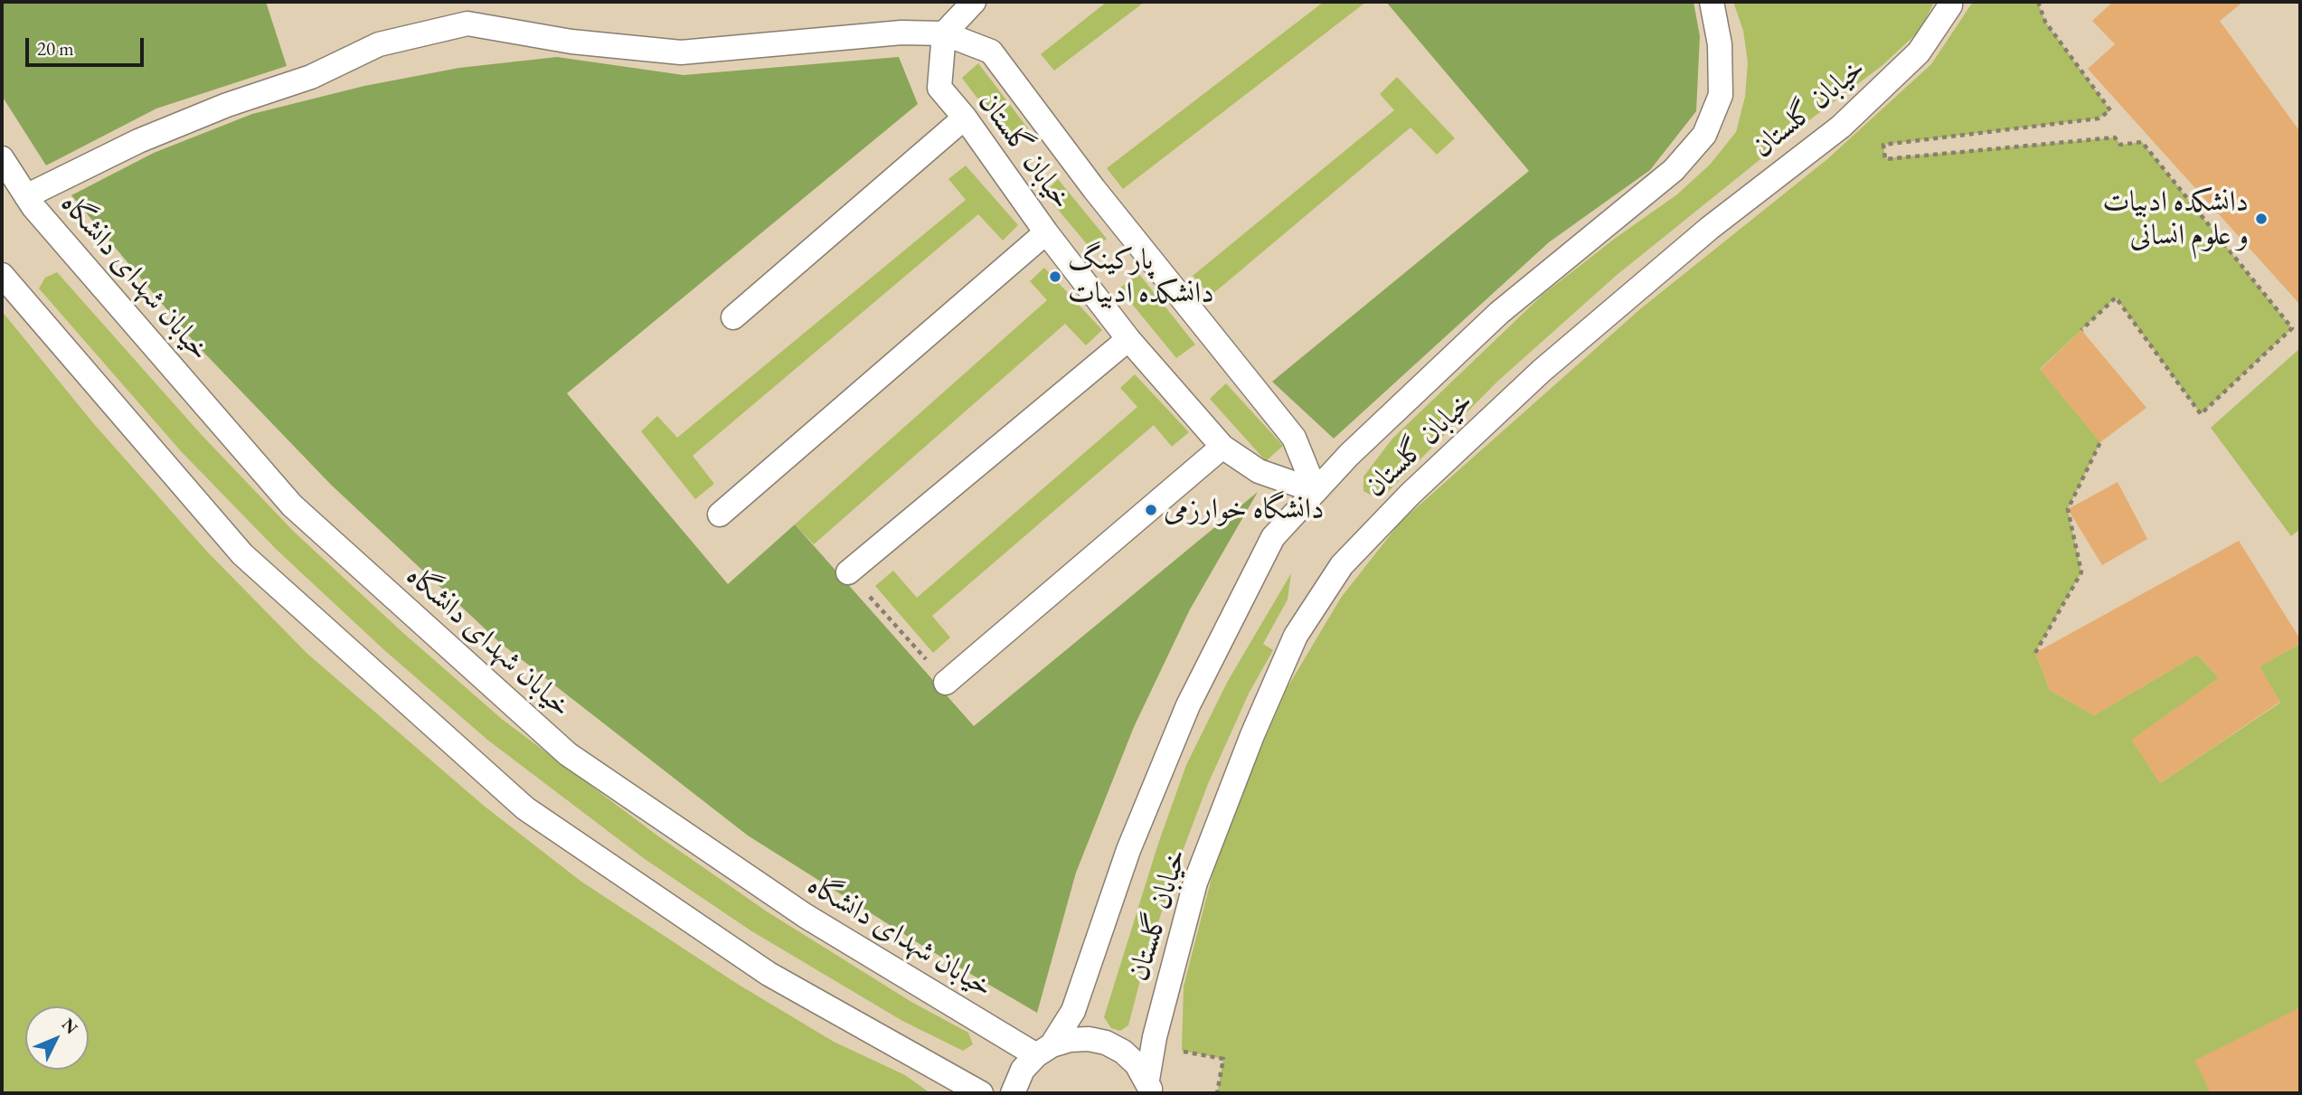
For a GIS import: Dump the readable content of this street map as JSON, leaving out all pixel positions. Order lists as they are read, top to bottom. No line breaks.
{"streets":{"lane":["خیابان گلستان","خیابان شهدای دانشگاه"]},"crossings":[["خیابان گلستان","خیابان شهدای دانشگاه"]],"places":["دانشکده ادبیات و علوم انسانی","پارکینگ دانشکده ادبیات","دانشگاه خوارزمی"],"scale_bar":"20 m","north":"top right"}
